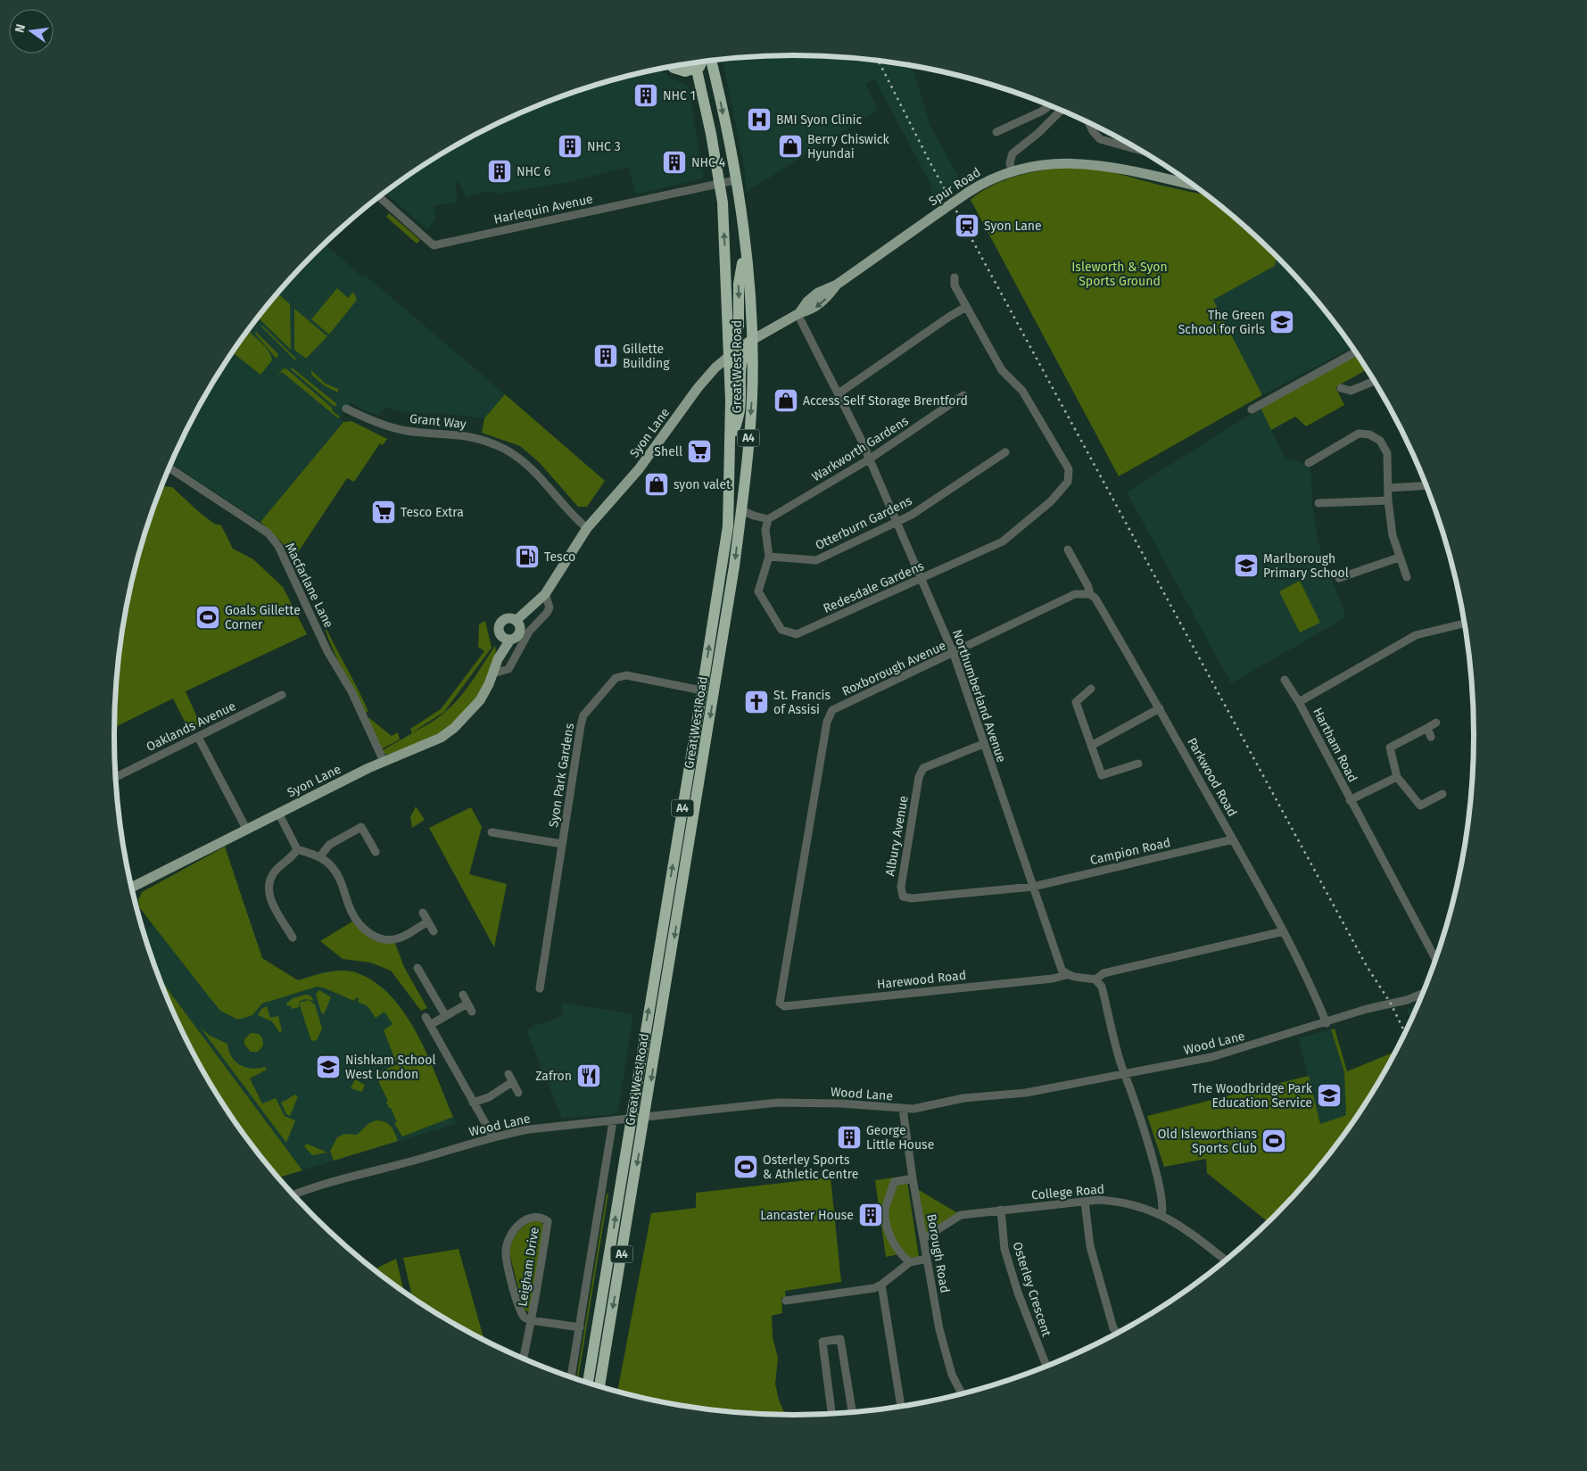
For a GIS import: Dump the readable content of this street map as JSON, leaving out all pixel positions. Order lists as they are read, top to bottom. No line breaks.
{"streets":{"highway":["Great West Road","A4"],"main road":["Spur Road","Syon Lane"],"street":["Harlequin Avenue","Grant Way","Warkworth Gardens","Otterburn Gardens","Macfarlane Lane","Redesdale Gardens","Roxborough Avenue","Northumberland Avenue","Oaklands Avenue","Hartham Road","Syon Park Gardens","Parkwood Road","Albury Avenue","Campion Road","Harewood Road","Wood Lane","College Road","Borough Road","Leigham Drive","Osterley Crescent"]},"crossings":[["Spur Road","Syon Lane"],["Harlequin Avenue","Great West Road"],["Great West Road","Syon Lane"],["Great West Road","A4"],["Great West Road","Syon Park Gardens"],["Great West Road","Wood Lane"],["Grant Way","Syon Lane"],["Syon Lane","A4"],["Syon Lane","Macfarlane Lane"],["Syon Lane","Northumberland Avenue"],["Warkworth Gardens","Redesdale Gardens"],["Warkworth Gardens","Northumberland Avenue"],["Otterburn Gardens","Redesdale Gardens"],["Otterburn Gardens","Northumberland Avenue"],["Redesdale Gardens","Northumberland Avenue"],["Roxborough Avenue","Northumberland Avenue"],["Roxborough Avenue","Parkwood Road"],["Roxborough Avenue","Harewood Road"],["Northumberland Avenue","Albury Avenue"],["Northumberland Avenue","Campion Road"],["Northumberland Avenue","Harewood Road"],["Parkwood Road","Campion Road"],["Parkwood Road","Wood Lane"],["Albury Avenue","Campion Road"],["Wood Lane","Borough Road"],["College Road","Borough Road"],["College Road","Osterley Crescent"]],"parks":["Isleworth & Syon Sports Ground"],"places":{"building":["NHC 1","NHC 3","NHC 4","NHC 6","Gillette Building","George Little House","Lancaster House"],"hospital":["BMI Syon Clinic"],"shop":["Berry Chiswick Hyundai","Access Self Storage Brentford","syon valet"],"station":["Syon Lane"],"school or university":["The Green School for Girls","Marlborough Primary School","Nishkam School West London","The Woodbridge Park Education Service"],"supermarket":["Shell","Tesco Extra"],"fuel station":["Tesco"],"sports":["Goals Gillette Corner","Old Isleworthians Sports Club","Osterley Sports & Athletic Centre"],"church":["St. Francis of Assisi"],"restaurant":["Zafron"]},"north":"left"}
